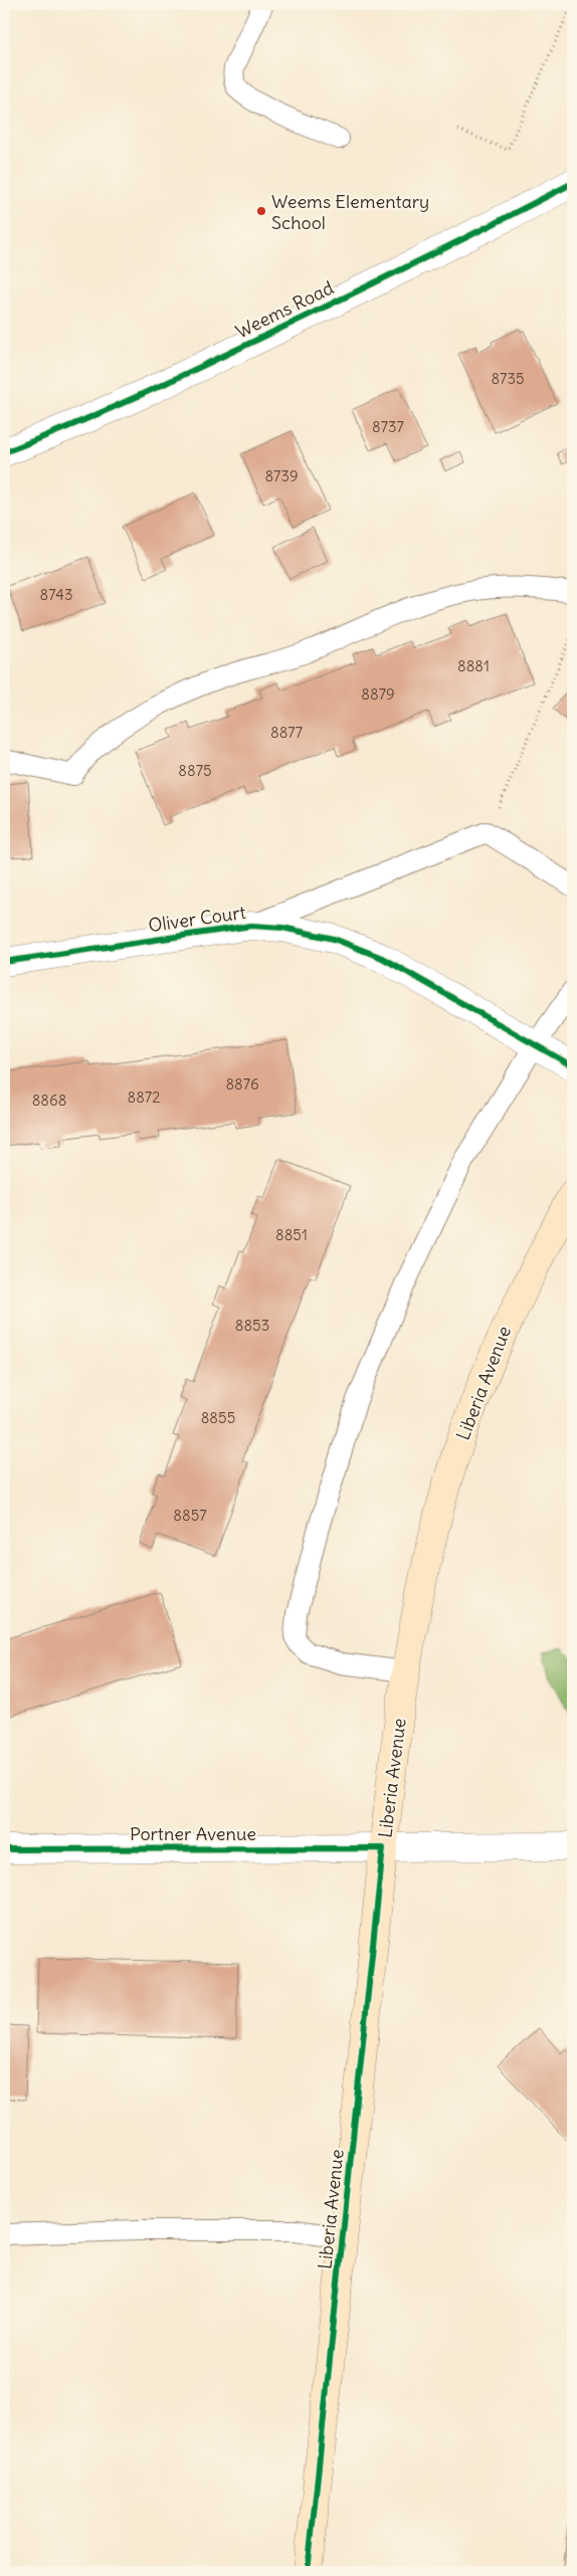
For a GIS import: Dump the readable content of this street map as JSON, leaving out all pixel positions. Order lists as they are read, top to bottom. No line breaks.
{"streets":{"main road":["Liberia Avenue"],"street":["Weems Road","Oliver Court","Portner Avenue"]},"crossings":[["Liberia Avenue","Portner Avenue"]],"places":["Weems Elementary School"],"house_numbers":["8735","8737","8739","8743","8881","8879","8877","8875","8876","8872","8868","8851","8853","8855","8857"]}
